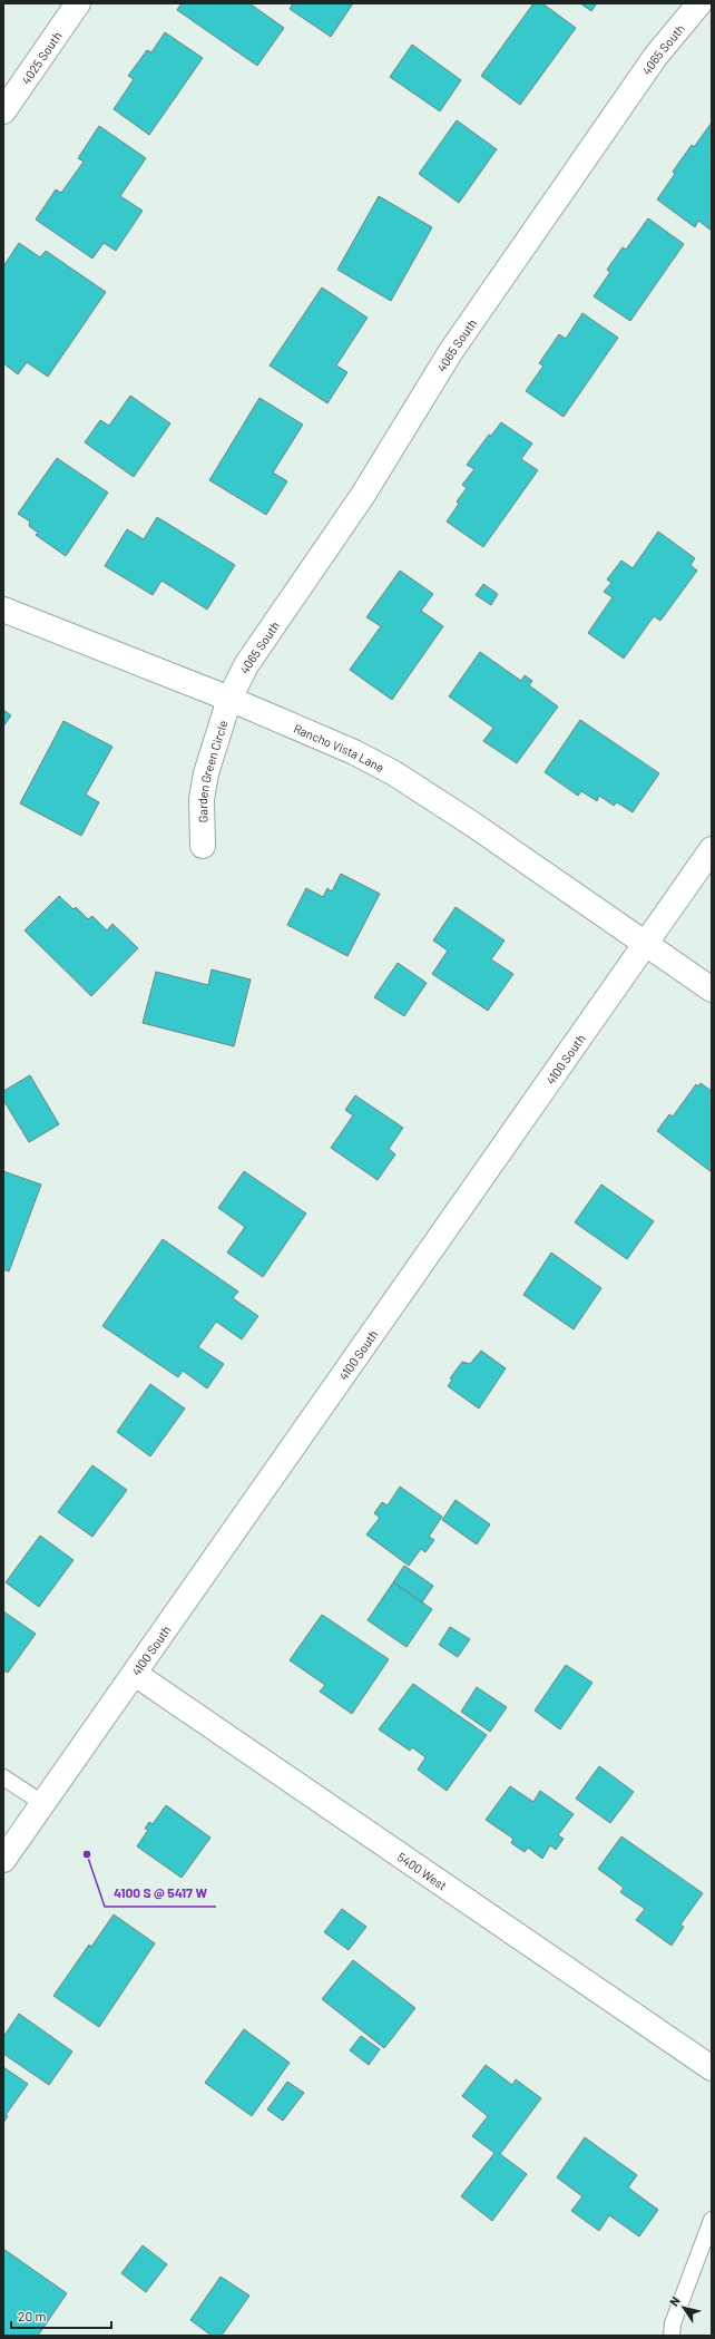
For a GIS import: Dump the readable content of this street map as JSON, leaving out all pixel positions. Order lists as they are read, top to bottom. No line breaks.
{"streets":{"street":["4065 South","4025 South","Rancho Vista Lane","Garden Green Circle","4100 South","5400 West"]},"crossings":[["4065 South","Rancho Vista Lane"],["4065 South","Garden Green Circle"],["Rancho Vista Lane","Garden Green Circle"],["Rancho Vista Lane","4100 South"],["4100 South","5400 West"]],"places":["4100 S @ 5417 W"],"scale_bar":"20 m","north":"top left"}
